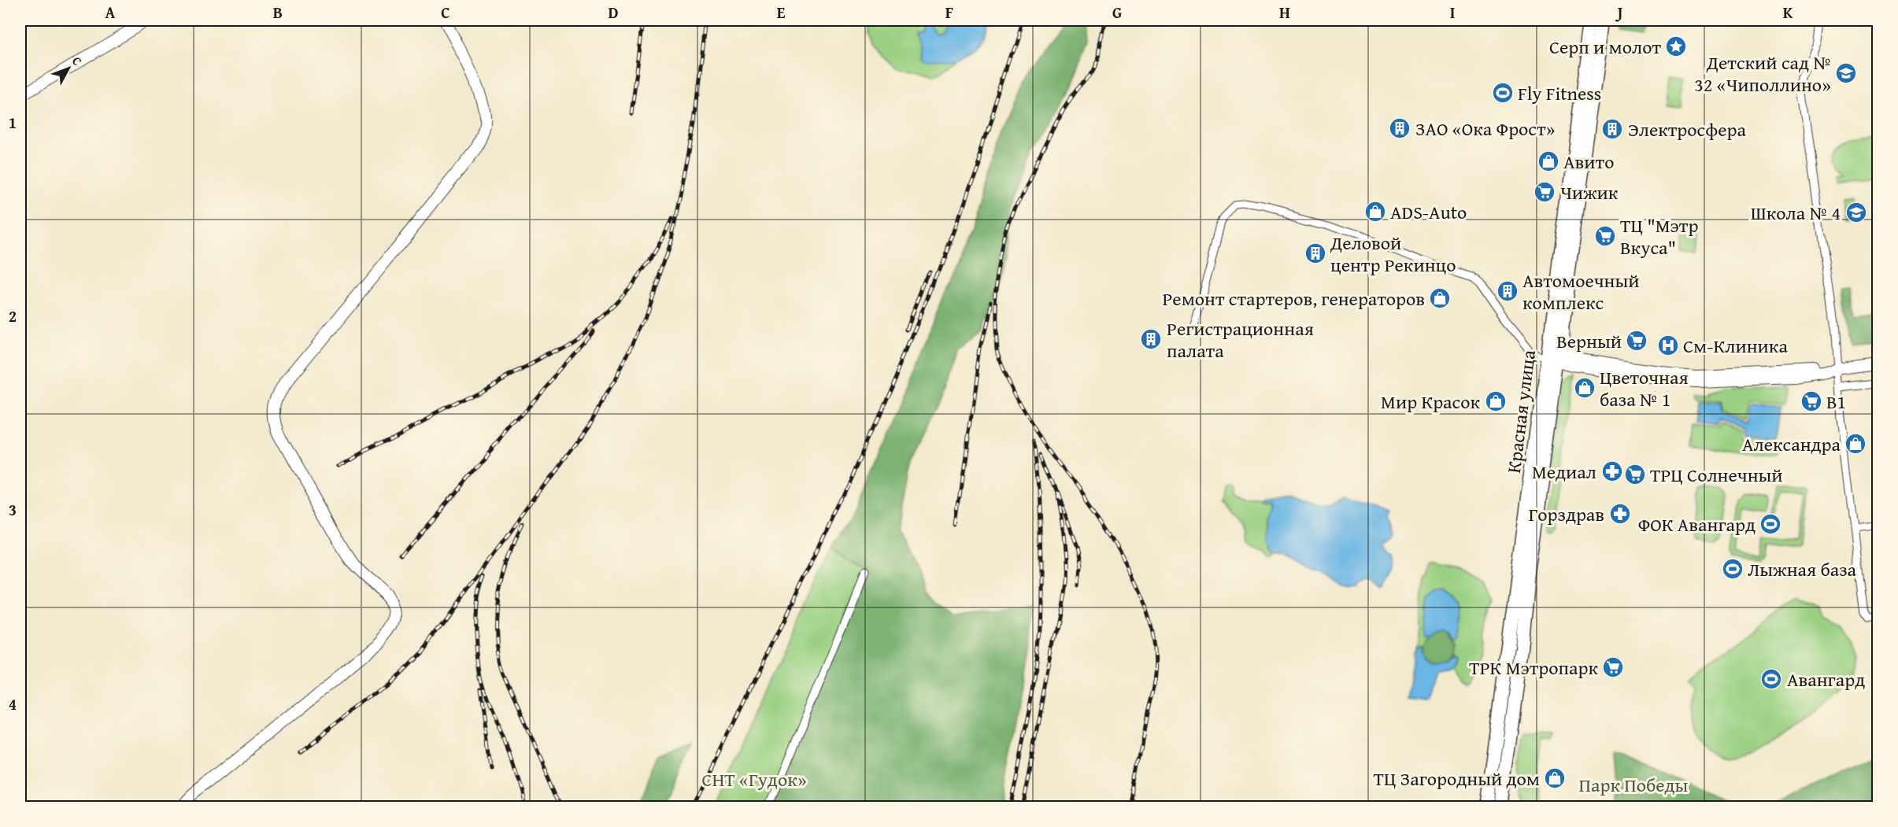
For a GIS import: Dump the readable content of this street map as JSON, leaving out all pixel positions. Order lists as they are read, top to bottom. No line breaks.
{"streets":{"highway":["Красная улица"]},"parks":["СНТ «Гудок»","Парк Победы"],"places":{"place":["Серп и молот"],"school or university":["Детский сад № 32 «Чиполлино»","Школа № 4"],"sports":["Fly Fitness","ФОК Авангард","Лыжная база","Авангард"],"building":["ЗАО «Ока Фрост»","Электросфера","Деловой центр Рекинцо","Автомоечный комплекс","Регистрационная палата"],"shop":["Авито","ADS-Auto","Ремонт стартеров, генераторов","Цветочная база № 1","Мир Красок","Александра","ТЦ Загородный дом"],"supermarket":["Чижик","ТЦ \"Мэтр Вкуса\"","Верный","В1","ТРЦ Солнечный","ТРК Мэтропарк"],"hospital":["См-Клиника"],"pharmacy":["Медиал","Горздрав"]},"north":"top right","grid":{"columns":["A","B","C","D","E","F","G","H","I","J","K"],"rows":["1","2","3","4"]}}
